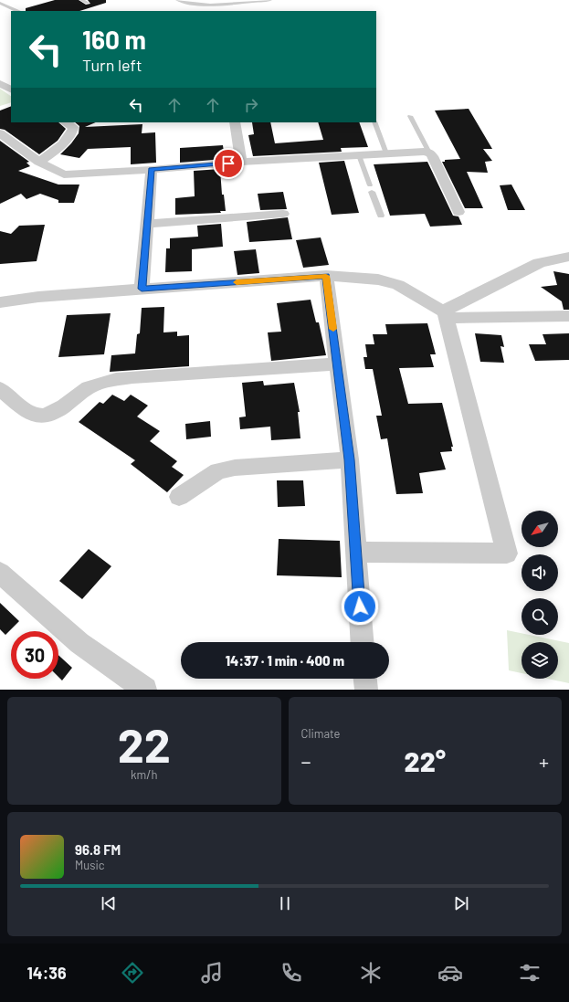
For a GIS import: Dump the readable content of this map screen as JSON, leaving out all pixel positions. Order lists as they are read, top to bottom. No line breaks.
{"north":"bottom left","page":{"turn":["160 m","Turn left"],"limit":"30","trip":"14:37 · 1 min · 400 m","tile":[["22","km/h"],"Climate"],"heat":["−","22°","+"],"song":["96.8 FM","Music"],"tabs":"14:36"}}
